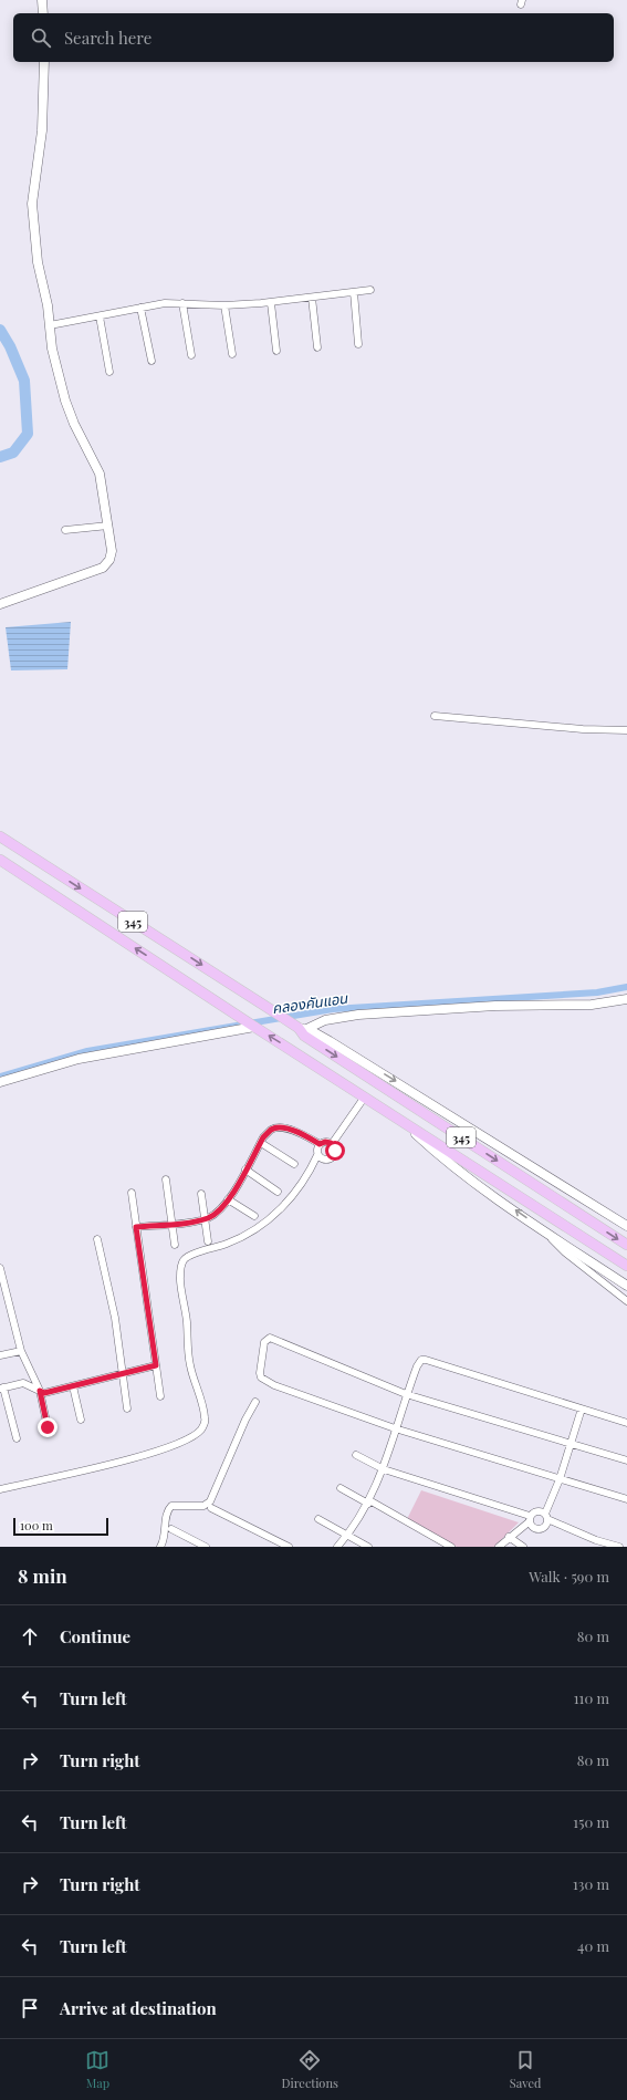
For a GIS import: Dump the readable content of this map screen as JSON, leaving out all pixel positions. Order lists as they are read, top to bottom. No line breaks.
{"streets":{"main road":["345"]},"water":["คลองคันแอน"],"scale_bar":"100 m","page":{"search":"Search here","scale":"100 m","heading":["8 min","Walk · 590 m"],"list":[["Continue","80 m"],["Turn left","110 m"],["Turn right","80 m"],["Turn left","150 m"],["Turn right","130 m"],["Turn left","40 m"],"Arrive at destination"],"nav":["Map","Directions","Saved"]}}
